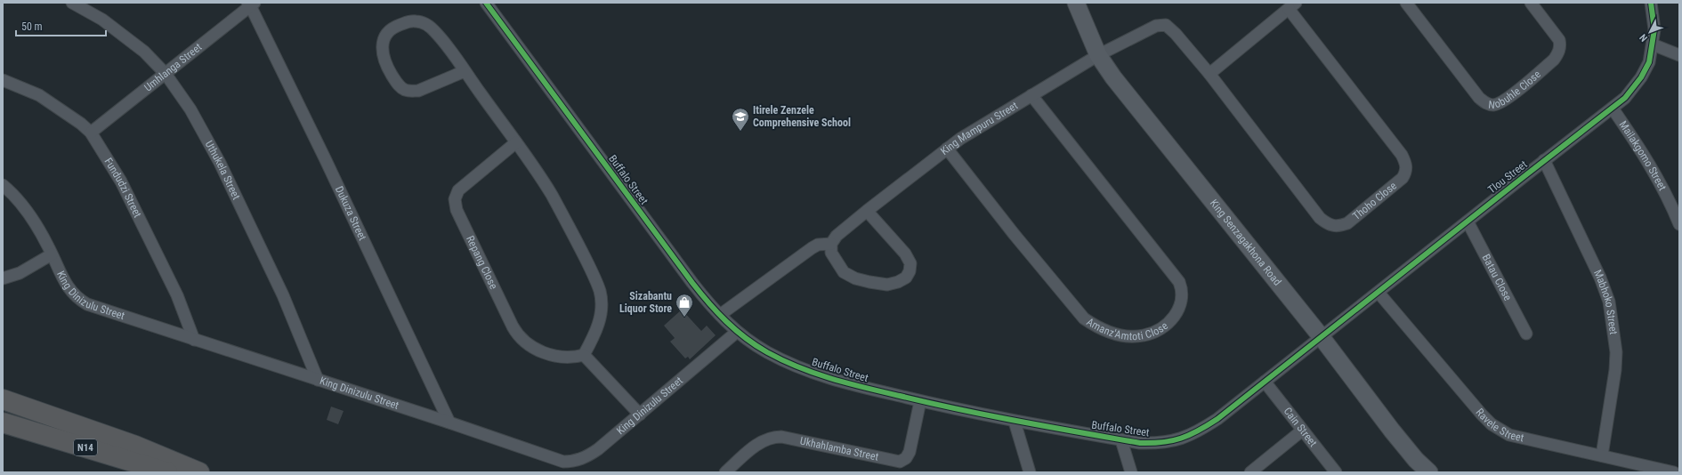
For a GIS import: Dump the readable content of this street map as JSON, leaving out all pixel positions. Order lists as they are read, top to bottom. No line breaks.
{"streets":{"highway":["N14"],"street":["Umhlanga Street","Nobuhle Close","King Mampuru Street","Mailakgomo Street","Uthukela Street","Tlou Street","Buffalo Street","Fundudzi Street","Thoho Close","Dukuza Street","King Senzagakhona Road","Repang Close","Batau Close","King Dinizulu Street","Mabhoko Street","Amanz'Amtoti Close","Ravele Street","Cain Street","Ukhahlamba Street"]},"crossings":[["Umhlanga Street","Uthukela Street"],["Umhlanga Street","Fundudzi Street"],["Umhlanga Street","Dukuza Street"],["King Mampuru Street","Thoho Close"],["King Mampuru Street","King Senzagakhona Road"],["King Mampuru Street","Amanz'Amtoti Close"],["Mailakgomo Street","Tlou Street"],["Uthukela Street","King Dinizulu Street"],["Tlou Street","Buffalo Street"],["Tlou Street","King Senzagakhona Road"],["Tlou Street","Batau Close"],["Tlou Street","Mabhoko Street"],["Tlou Street","Ravele Street"],["Buffalo Street","King Senzagakhona Road"],["Buffalo Street","King Dinizulu Street"],["Buffalo Street","Cain Street"],["Buffalo Street","Ukhahlamba Street"],["Fundudzi Street","King Dinizulu Street"],["Dukuza Street","King Dinizulu Street"],["Mabhoko Street","Ravele Street"]],"places":{"school or university":["Itirele Zenzele Comprehensive School"],"shop":["Sizabantu Liquor Store"]},"scale_bar":"50 m","north":"bottom left"}
